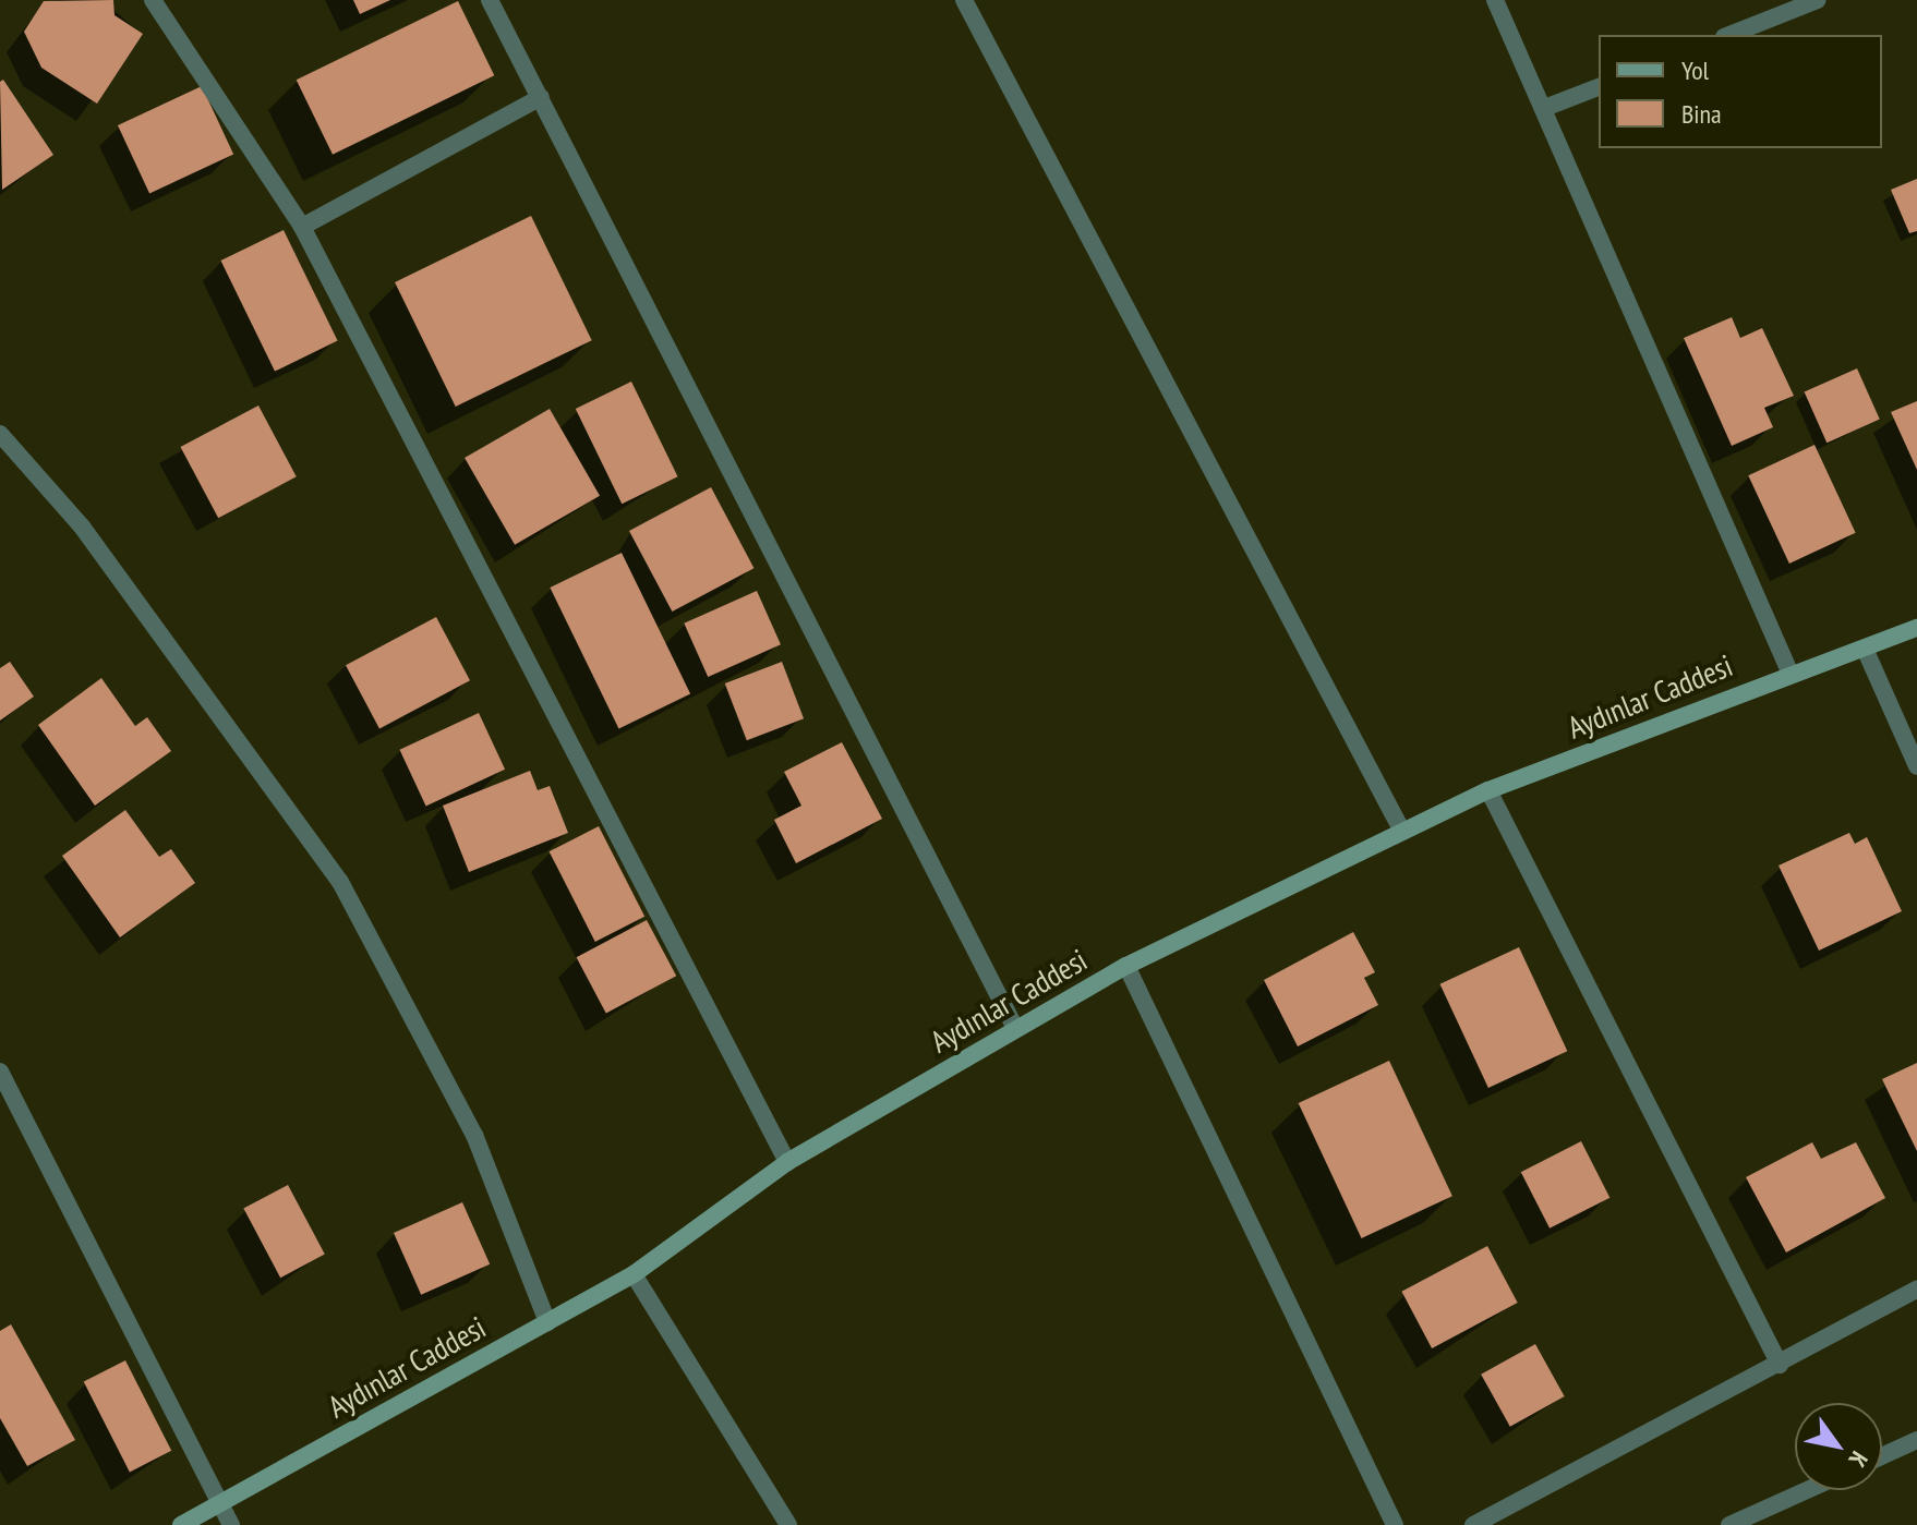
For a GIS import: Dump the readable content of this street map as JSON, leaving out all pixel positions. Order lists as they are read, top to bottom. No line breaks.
{"streets":{"street":["Aydınlar Caddesi"]},"legend":["Yol","Bina"],"north":"bottom right"}
